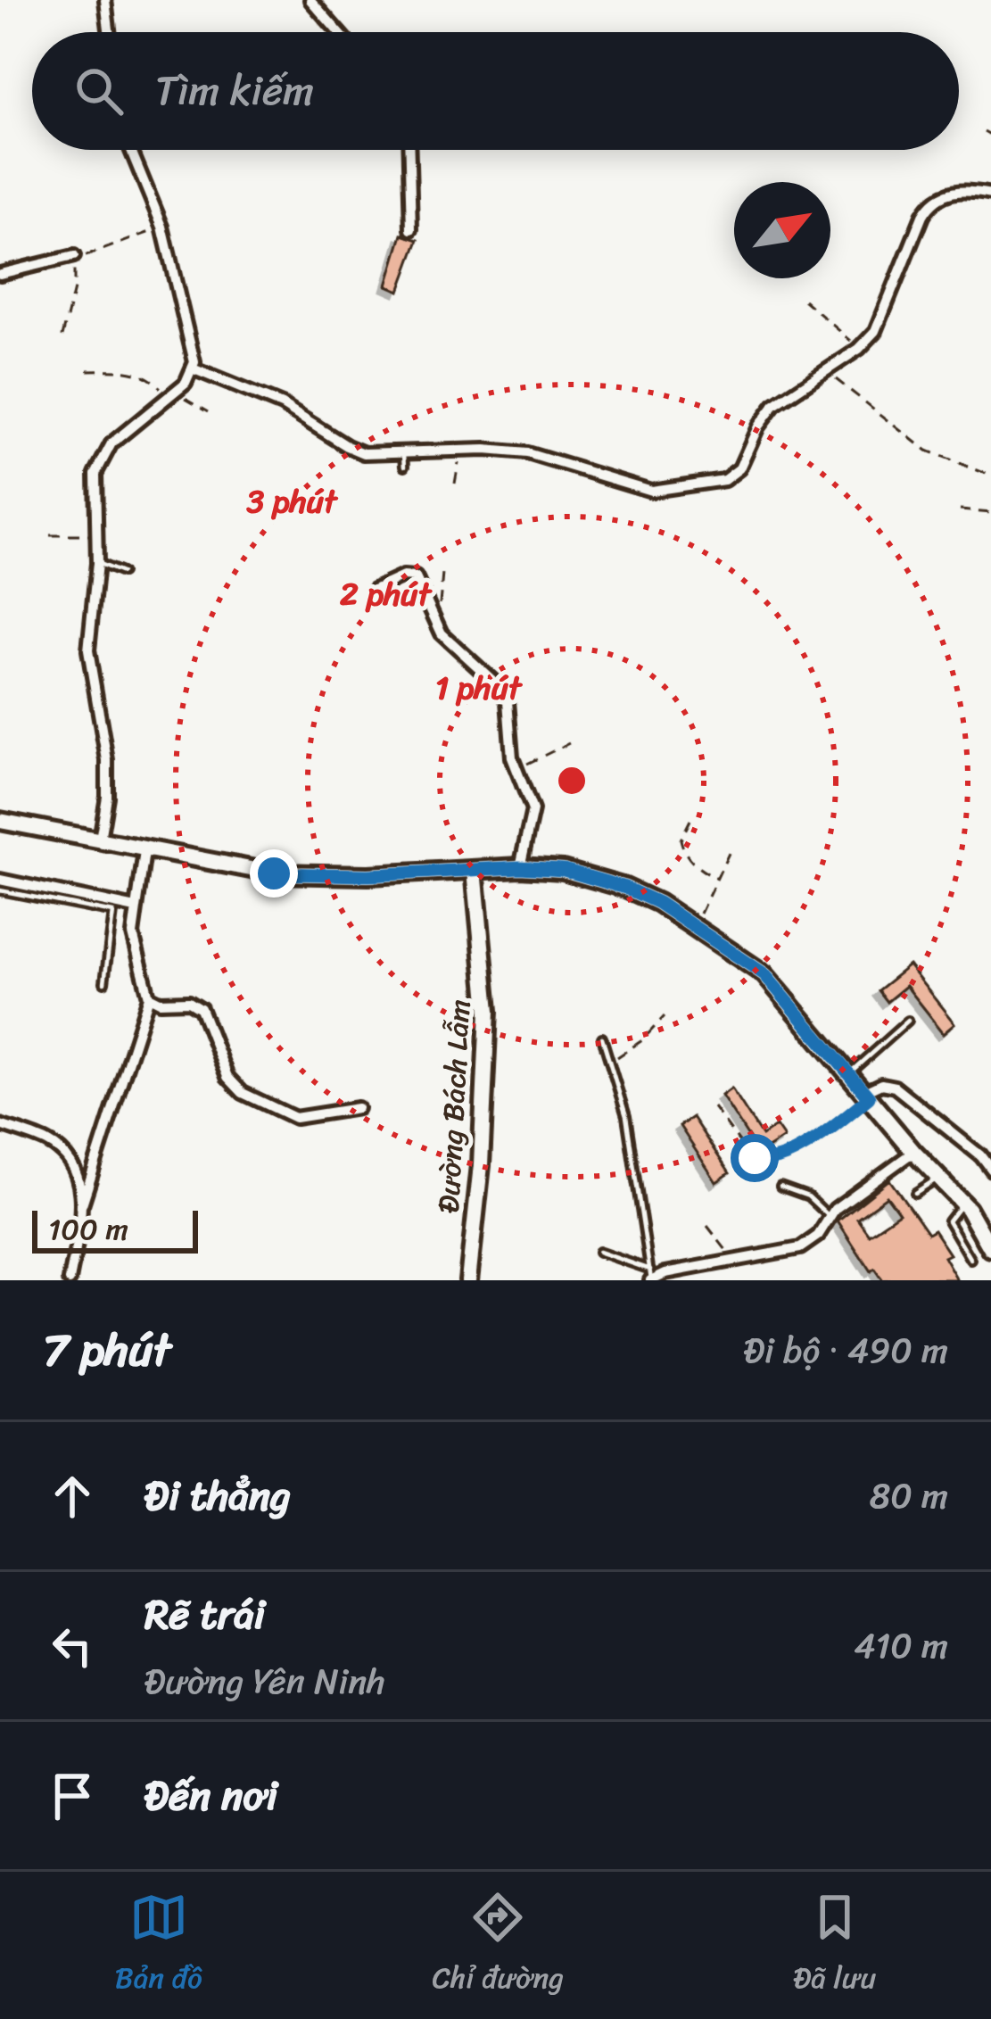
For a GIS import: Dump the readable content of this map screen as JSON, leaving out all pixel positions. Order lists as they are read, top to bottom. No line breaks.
{"streets":{"main road":["Đường Bách Lẫm"]},"scale_bar":"100 m","north":"top right","page":{"search":"Tìm kiếm","scale":"100 m","heading":["7 phút","Đi bộ · 490 m"],"list":[["Đi thẳng","80 m"],["Rẽ trái","Đường Yên Ninh","410 m"],"Đến nơi"],"nav":["Bản đồ","Chỉ đường","Đã lưu"]},"rings":["3 phút","2 phút","1 phút"]}
